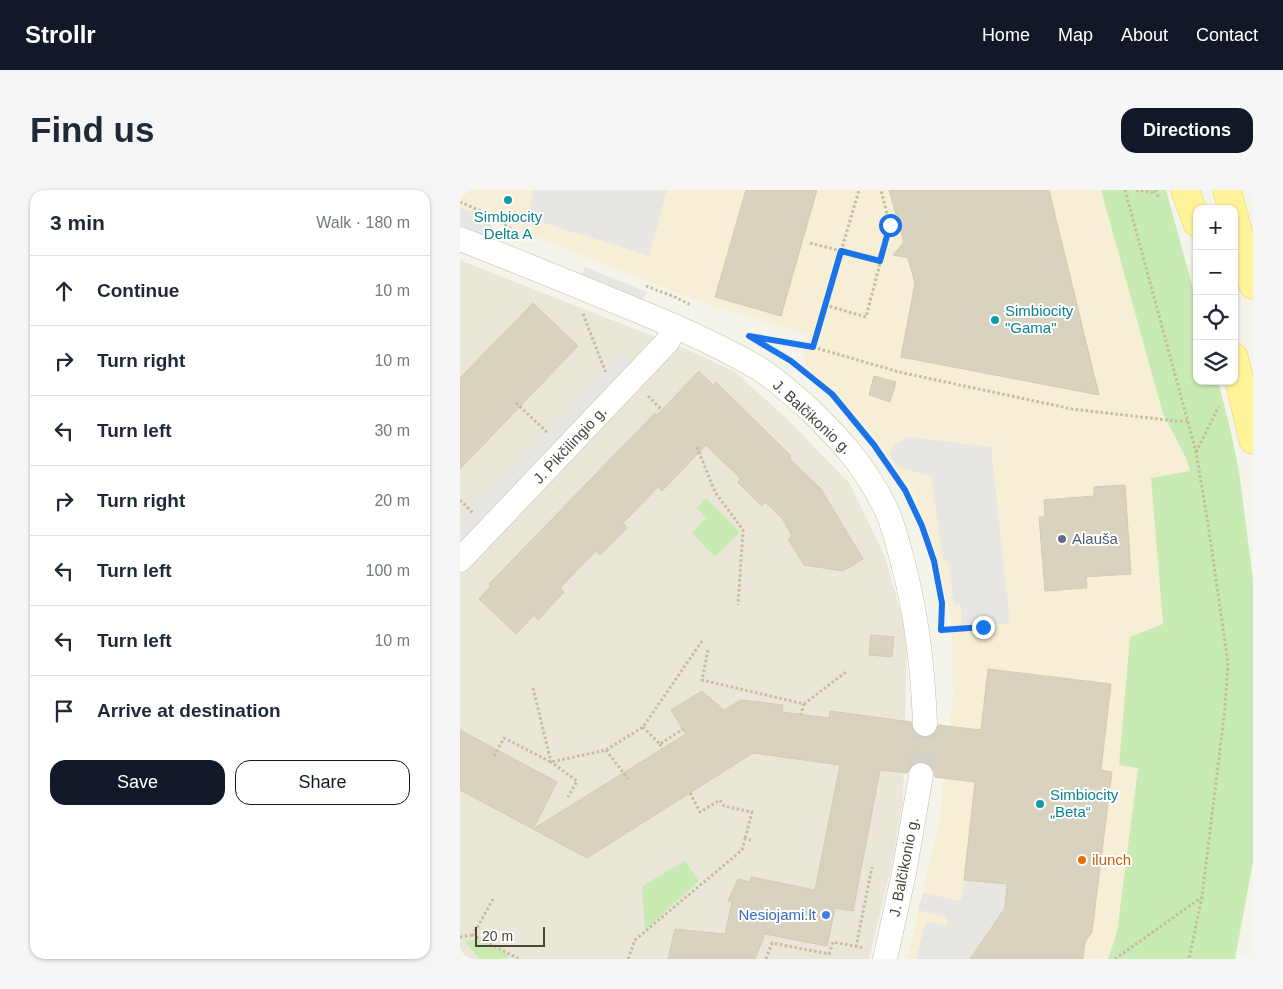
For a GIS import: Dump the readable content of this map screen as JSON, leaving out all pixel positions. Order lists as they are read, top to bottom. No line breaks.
{"streets":{"street":["J. Balčikonio g.","J. Pikčilingio g."]},"crossings":[["J. Balčikonio g.","J. Pikčilingio g."]],"places":["Simbiocity Delta A","Simbiocity \"Gama\"","Alauša","Simbiocity „Beta“","ilunch","Nesiojami.lt"],"scale_bar":"20 m","page":{"header":"Strollr","nav":["Home","Map","About","Contact"],"buttons":["Directions",["Save","Share"]],"title":"Find us","heading":["3 min","Walk · 180 m"],"map_buttons":["+","−"],"list":[["Continue","10 m"],["Turn right","10 m"],["Turn left","30 m"],["Turn right","20 m"],["Turn left","100 m"],["Turn left","10 m"],"Arrive at destination"],"scale":"20 m"}}
